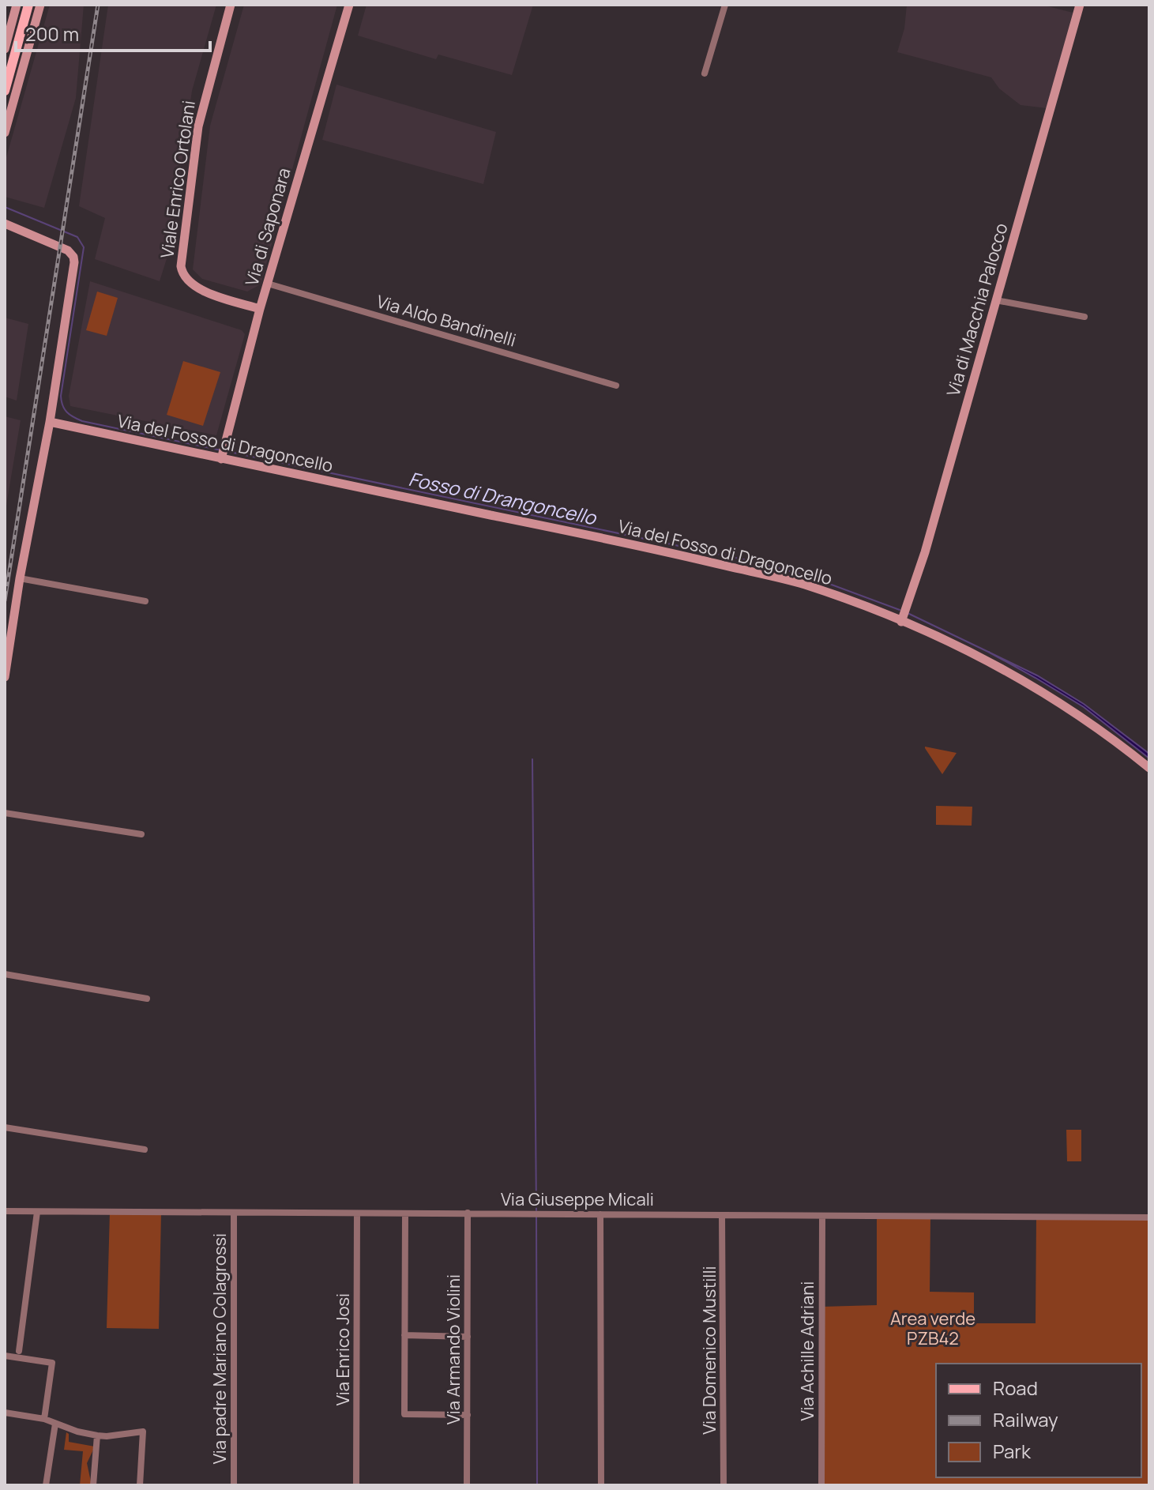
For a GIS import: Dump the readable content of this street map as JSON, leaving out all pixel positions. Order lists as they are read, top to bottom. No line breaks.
{"streets":{"street":["Viale Enrico Ortolani","Via di Saponara","Via di Macchia Palocco","Via Aldo Bandinelli","Via del Fosso di Dragoncello","Via Giuseppe Micali","Via padre Mariano Colagrossi","Via Enrico Josi","Via Armando Violini","Via Domenico Mustilli","Via Achille Adriani"]},"crossings":[["Viale Enrico Ortolani","Via di Saponara"],["Via di Saponara","Via Aldo Bandinelli"],["Via di Saponara","Via del Fosso di Dragoncello"],["Via di Macchia Palocco","Via del Fosso di Dragoncello"],["Via Giuseppe Micali","Via padre Mariano Colagrossi"],["Via Giuseppe Micali","Via Enrico Josi"],["Via Giuseppe Micali","Via Armando Violini"],["Via Giuseppe Micali","Via Domenico Mustilli"],["Via Giuseppe Micali","Via Achille Adriani"]],"water":["Fosso di Drangoncello"],"parks":["Area verde PZB42"],"legend":["Road","Railway","Park"],"scale_bar":"200 m"}
